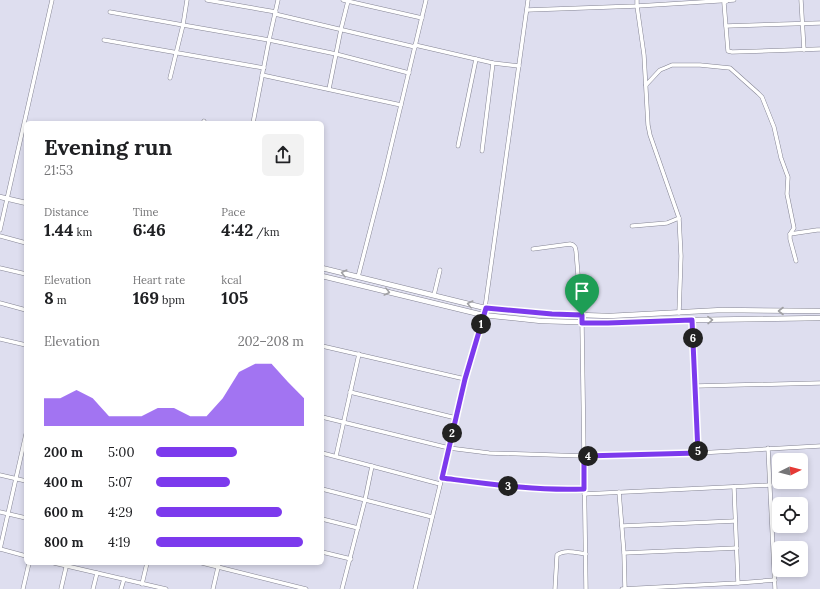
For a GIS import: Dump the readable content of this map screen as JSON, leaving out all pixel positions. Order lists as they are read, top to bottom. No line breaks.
{"north":"right","page":{"heading":["Evening run","21:53"],"stats":[["Distance","1.44 km"],["Time","6:46"],["Pace","4:42 /km"],["Elevation","8 m"],["Heart rate","169 bpm"],["kcal","105"]],"pins":["1","6","2","5","4","3"],"chart":["Elevation","202–208 m"],"list":[{"name":"200 m","note":"5:00"},{"name":"400 m","note":"5:07"},{"name":"600 m","note":"4:29"},{"name":"800 m","note":"4:19"}]}}
